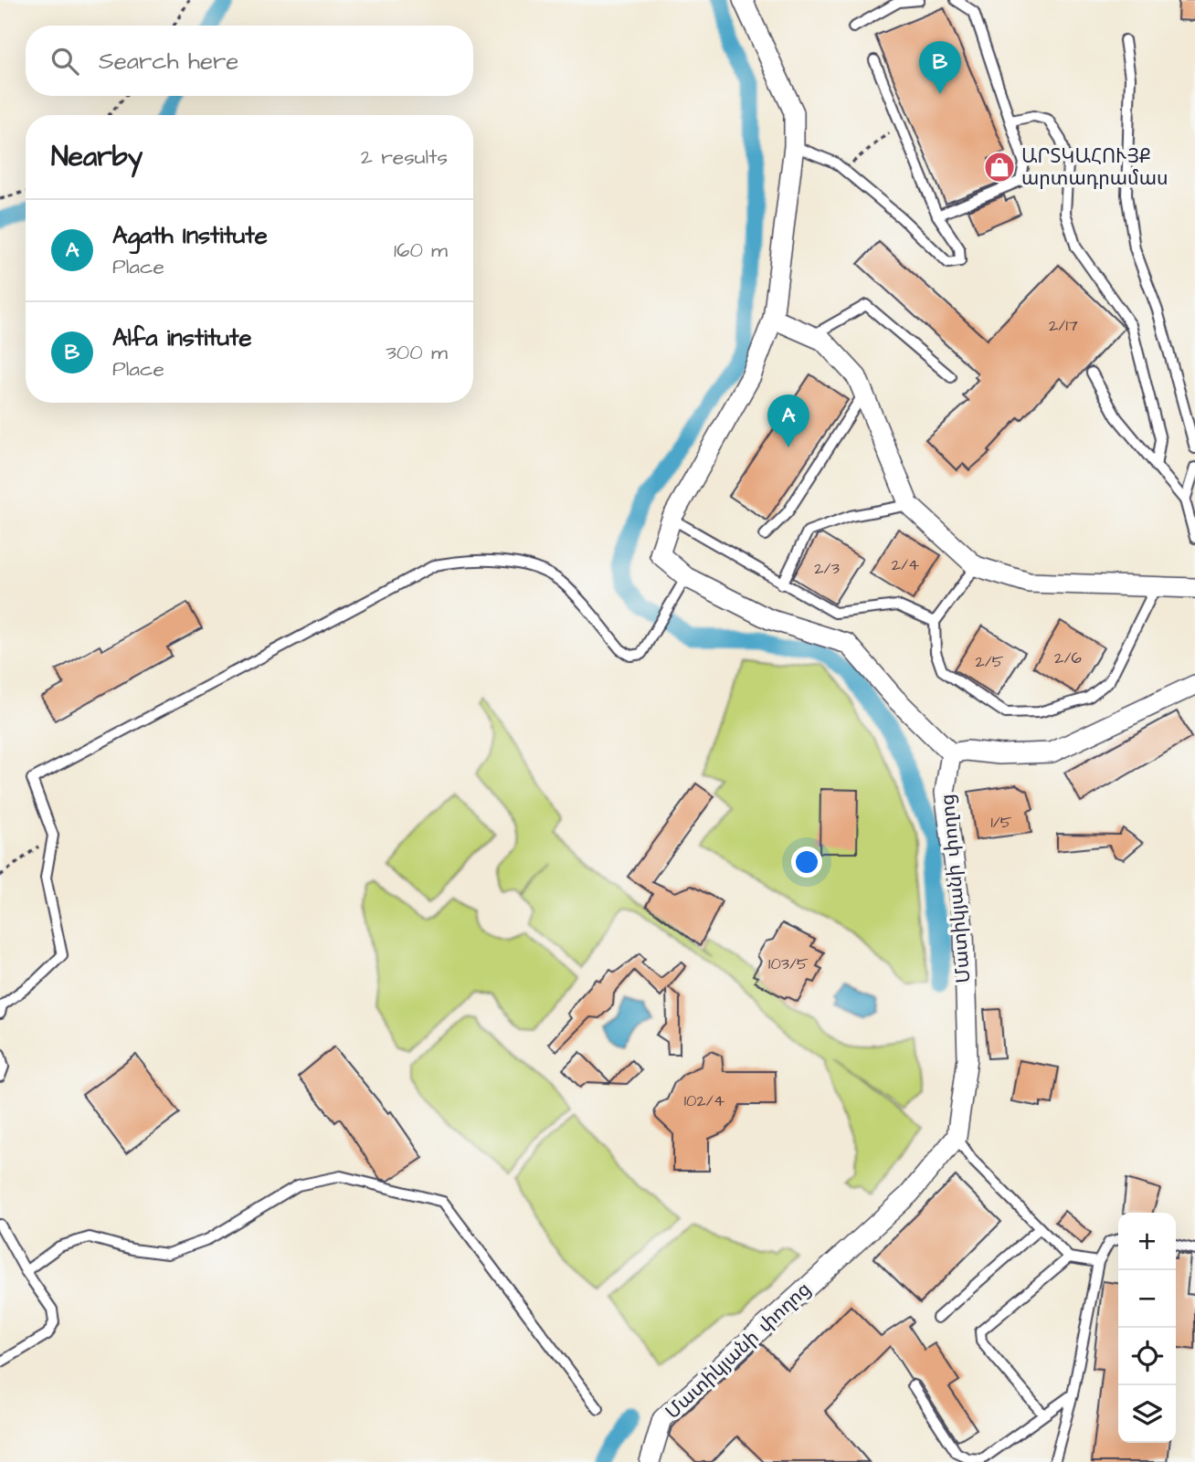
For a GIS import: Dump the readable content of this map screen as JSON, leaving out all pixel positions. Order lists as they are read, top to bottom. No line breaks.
{"streets":{"street":["Մատիկյանի փողոց"]},"places":{"shop":["ԱՐՏԿԱՀՈՒՅՔ արտադրամաս"]},"house_numbers":["2/17","2/4","2/3","2/6","2/5","1/5","103/5","102/4"],"page":{"search":"Search here","pins":["B","A"],"heading":["Nearby","2 results"],"list":[{"mark":"A","name":"Agath Institute","note":"Place","value":"160 m"},{"mark":"B","name":"Alfa institute","note":"Place","value":"300 m"}],"map_buttons":["+","−"]}}
